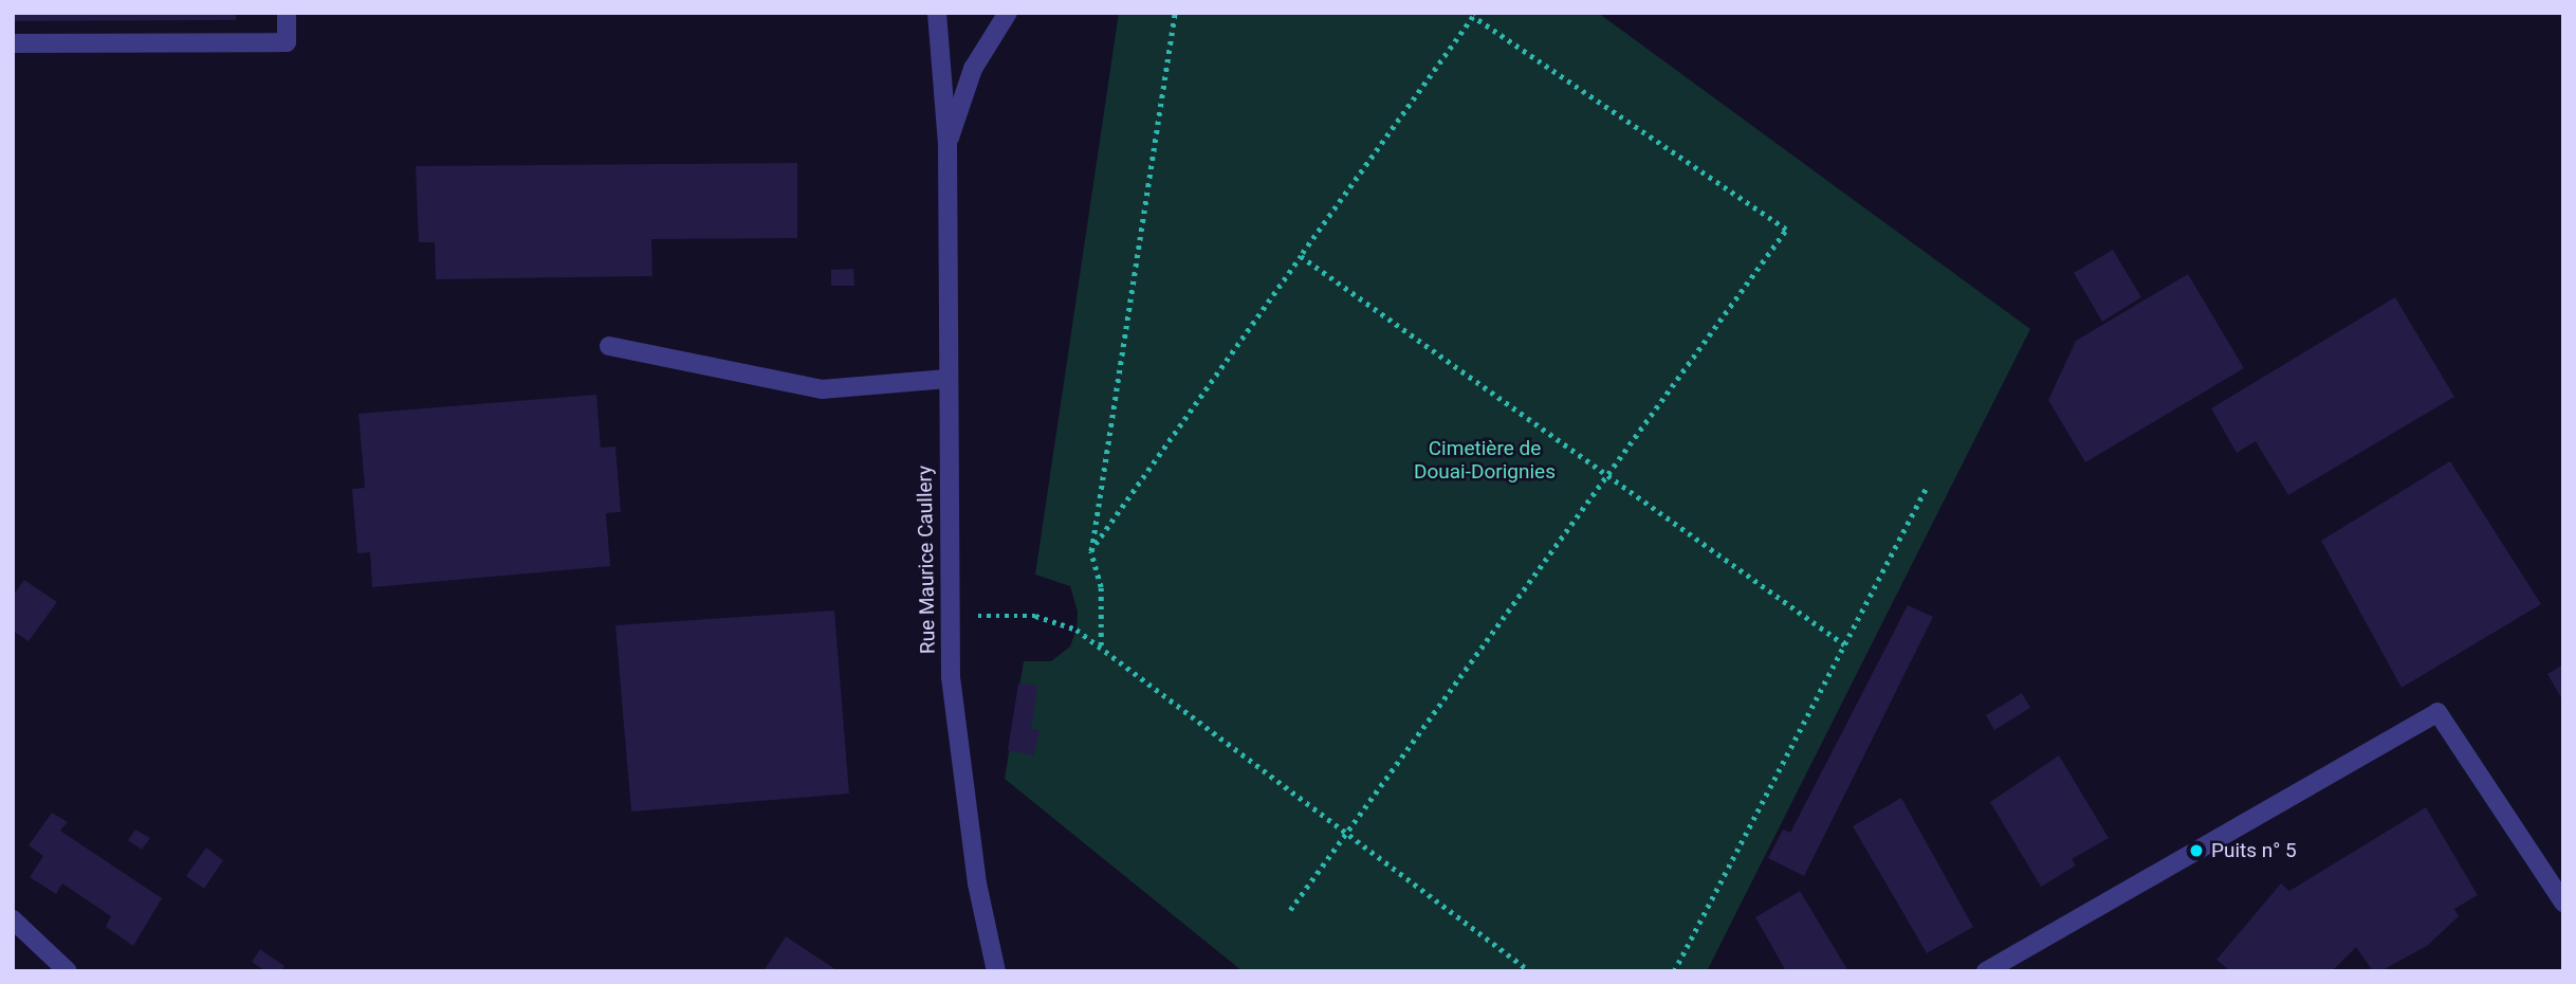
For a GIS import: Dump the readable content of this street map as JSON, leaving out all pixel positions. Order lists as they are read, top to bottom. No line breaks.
{"streets":{"street":["Rue Maurice Caullery"]},"parks":["Cimetière de Douai-Dorignies"],"places":["Puits n° 5"]}
